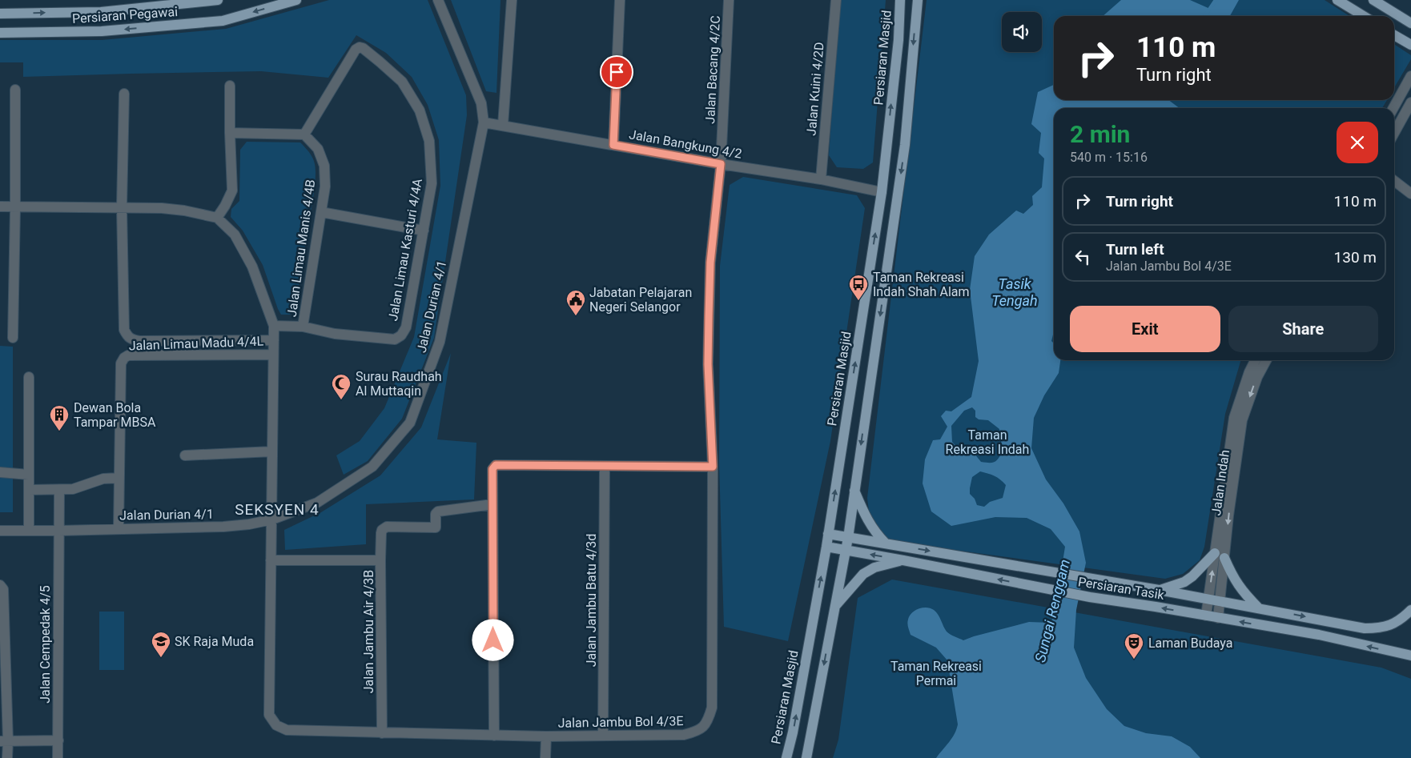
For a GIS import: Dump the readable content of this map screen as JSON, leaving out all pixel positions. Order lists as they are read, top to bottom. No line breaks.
{"streets":{"main road":["Persiaran Pegawai","Persiaran Masjid","Persiaran Tasik"],"street":["Jalan Bacang 4/2C","Jalan Kuini 4/2D","Jalan Bangkung 4/2","Jalan Limau Manis 4/4B","Jalan Limau Kasturi 4/4A","Jalan Durian 4/1","Jalan Limau Madu 4/4L","Jalan Indah","Jalan Jambu Batu 4/3d","Jalan Jambu Air 4/3B","Jalan Cempedak 4/5","Jalan Jambu Bol 4/3E"]},"crossings":[["Persiaran Masjid","Jalan Bangkung 4/2"],["Persiaran Masjid","Persiaran Tasik"],["Jalan Bacang 4/2C","Jalan Bangkung 4/2"],["Jalan Bacang 4/2C","Jalan Jambu Bol 4/3E"],["Jalan Kuini 4/2D","Jalan Bangkung 4/2"],["Jalan Bangkung 4/2","Jalan Durian 4/1"],["Jalan Bangkung 4/2","Jalan Jambu Bol 4/3E"],["Jalan Limau Manis 4/4B","Jalan Limau Kasturi 4/4A"],["Jalan Durian 4/1","Jalan Limau Madu 4/4L"],["Jalan Durian 4/1","Jalan Cempedak 4/5"],["Jalan Durian 4/1","Jalan Jambu Bol 4/3E"],["Jalan Limau Madu 4/4L","Jalan Jambu Bol 4/3E"],["Jalan Indah","Persiaran Tasik"],["Jalan Jambu Batu 4/3d","Jalan Jambu Bol 4/3E"],["Jalan Jambu Air 4/3B","Jalan Jambu Bol 4/3E"]],"districts":["SEKSYEN 4"],"water":["Tasik Tengah","Sungai Renggam"],"parks":["Taman Rekreasi Indah","Taman Rekreasi Permai"],"places":{"bus stop":["Taman Rekreasi Indah Shah Alam"],"public building":["Jabatan Pelajaran Negeri Selangor"],"mosque":["Surau Raudhah Al Muttaqin"],"building":["Dewan Bola Tampar MBSA"],"school or university":["SK Raja Muda"],"theatre":["Laman Budaya"]},"page":{"turn":["110 m","Turn right"],"heading":["2 min","540 m · 15:16"],"list":[{"name":"Turn right","value":"110 m"},{"name":"Turn left","note":"Jalan Jambu Bol 4/3E","value":"130 m"}],"buttons":["Exit","Share"]}}
